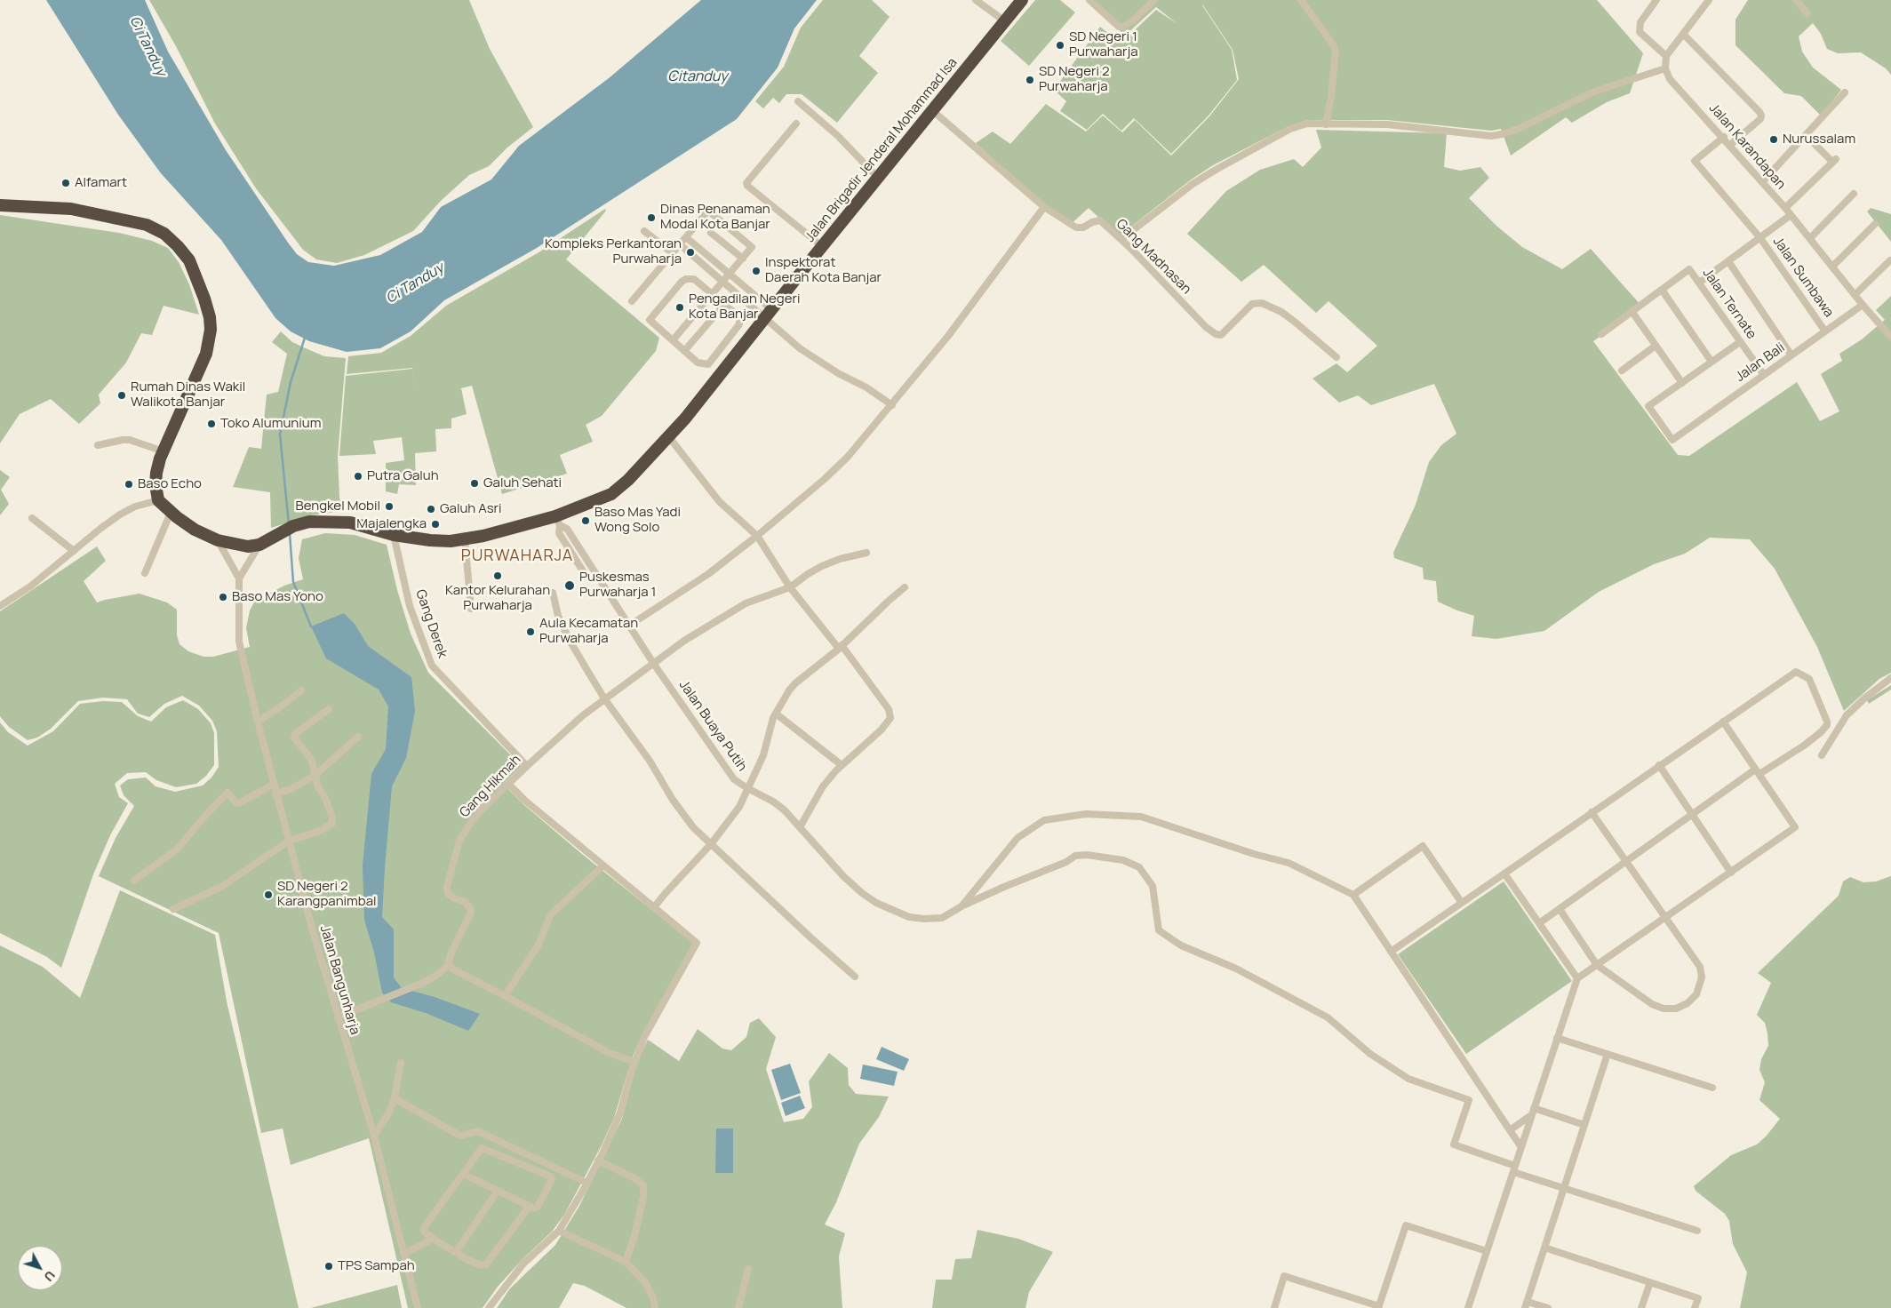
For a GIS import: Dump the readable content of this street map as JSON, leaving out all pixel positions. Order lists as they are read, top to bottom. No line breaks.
{"streets":{"highway":["Jalan Brigadir Jenderal Mohammad Isa"],"street":["Jalan Karandapan","Gang Madnasan","Jalan Sumbawa","Jalan Ternate","Jalan Bali","Gang Derek","Jalan Buaya Putih","Gang Hikmah","Jalan Bangunharja"]},"crossings":[["Jalan Karandapan","Jalan Sumbawa"],["Jalan Karandapan","Jalan Bali"],["Jalan Brigadir Jenderal Mohammad Isa","Gang Madnasan"],["Jalan Brigadir Jenderal Mohammad Isa","Gang Derek"],["Jalan Brigadir Jenderal Mohammad Isa","Jalan Buaya Putih"],["Jalan Sumbawa","Jalan Bali"],["Jalan Ternate","Jalan Bali"],["Gang Derek","Gang Hikmah"],["Jalan Buaya Putih","Gang Hikmah"]],"districts":["PURWAHARJA"],"water":["Ci Tanduy","Citanduy"],"places":["SD Negeri 1 Purwaharja","SD Negeri 2 Purwaharja","Nurussalam","Alfamart","Dinas Penanaman Modal Kota Banjar","Kompleks Perkantoran Purwaharja","Inspektorat Daerah Kota Banjar","Pengadilan Negeri Kota Banjar","Rumah Dinas Wakil Walikota Banjar","Toko Alumunium","Putra Galuh","Galuh Sehati","Baso Echo","Bengkel Mobil","Galuh Asri","Baso Mas Yadi Wong Solo","Majalengka","Kantor Kelurahan Purwaharja","Puskesmas Purwaharja 1","Baso Mas Yono","Aula Kecamatan Purwaharja","SD Negeri 2 Karangpanimbal","TPS Sampah"],"north":"bottom right"}
